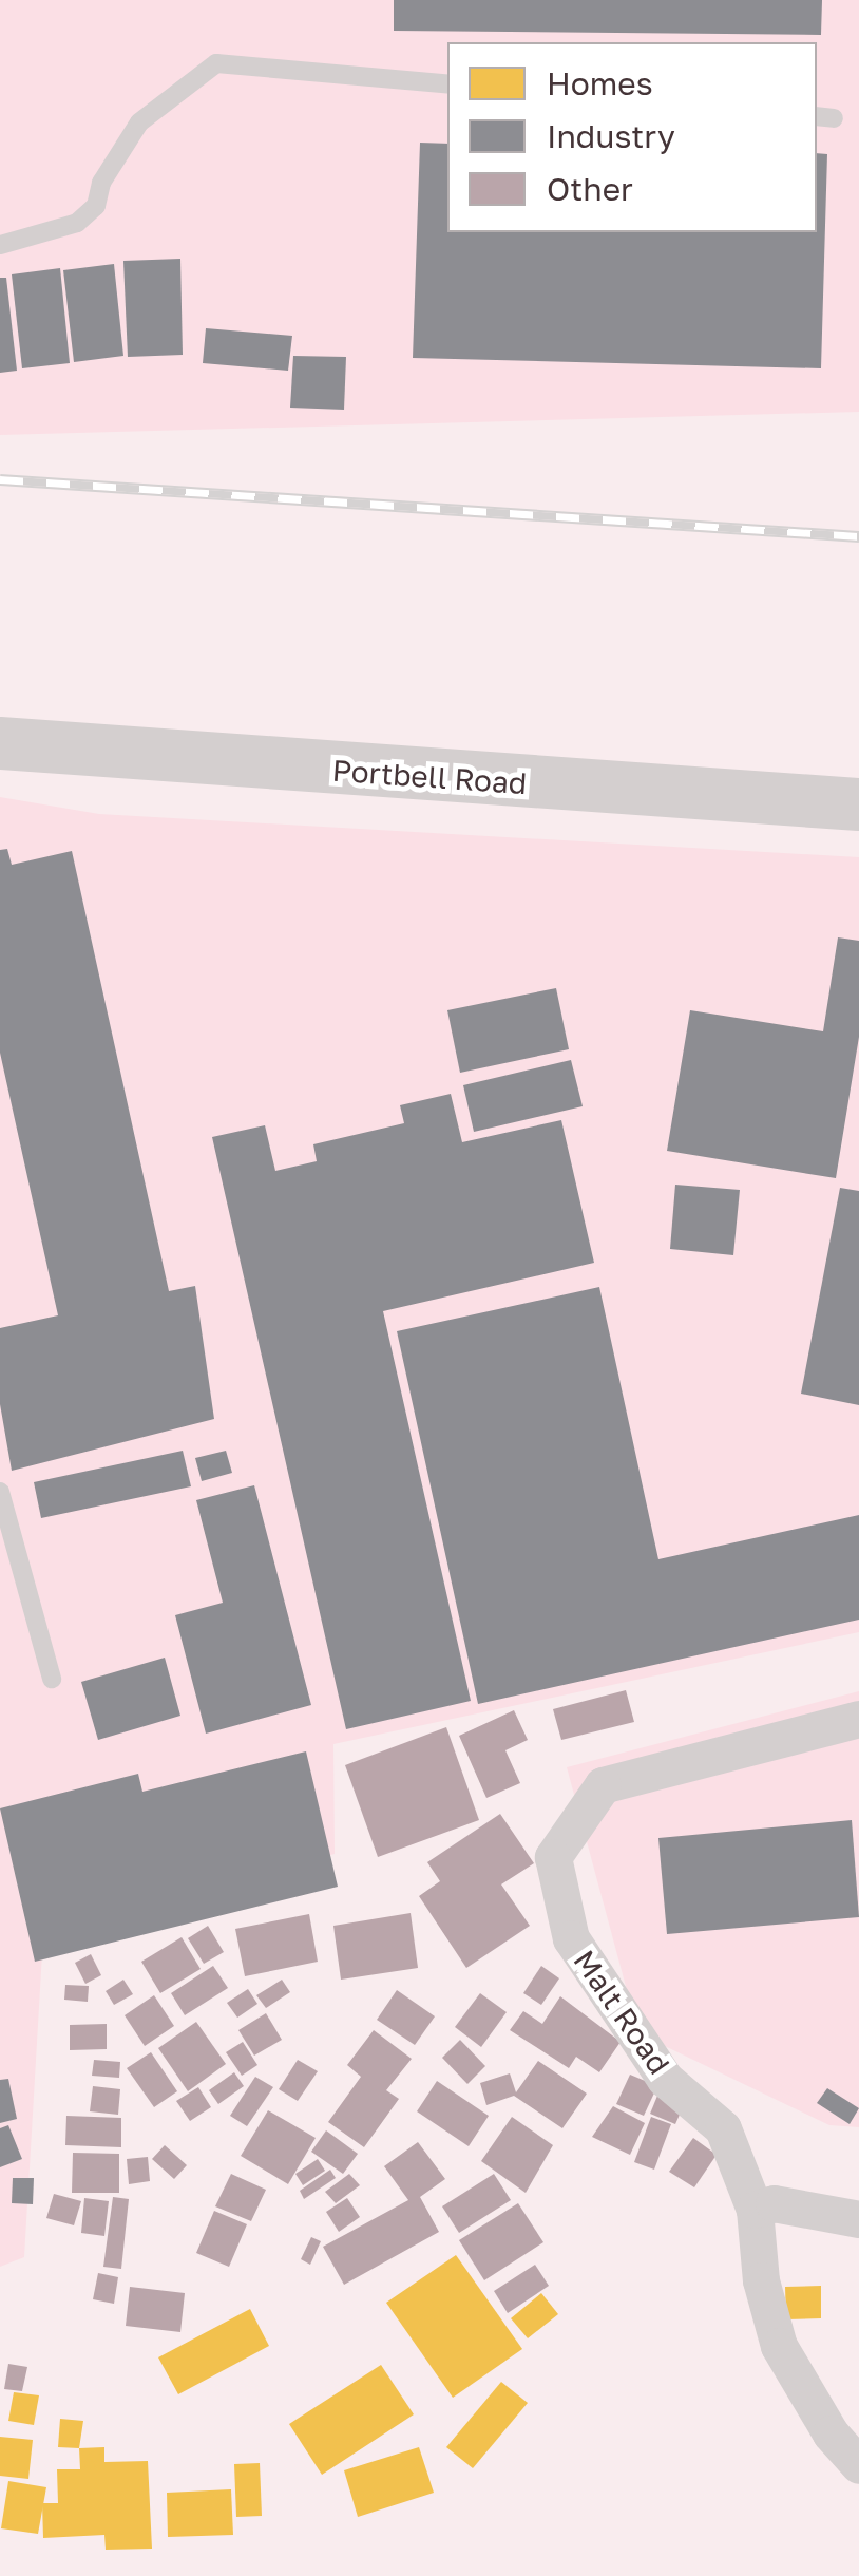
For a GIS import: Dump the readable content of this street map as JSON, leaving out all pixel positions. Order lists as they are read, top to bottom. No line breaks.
{"streets":{"main road":["Portbell Road"],"street":["Malt Road"]},"legend":["Homes","Industry","Other"]}
